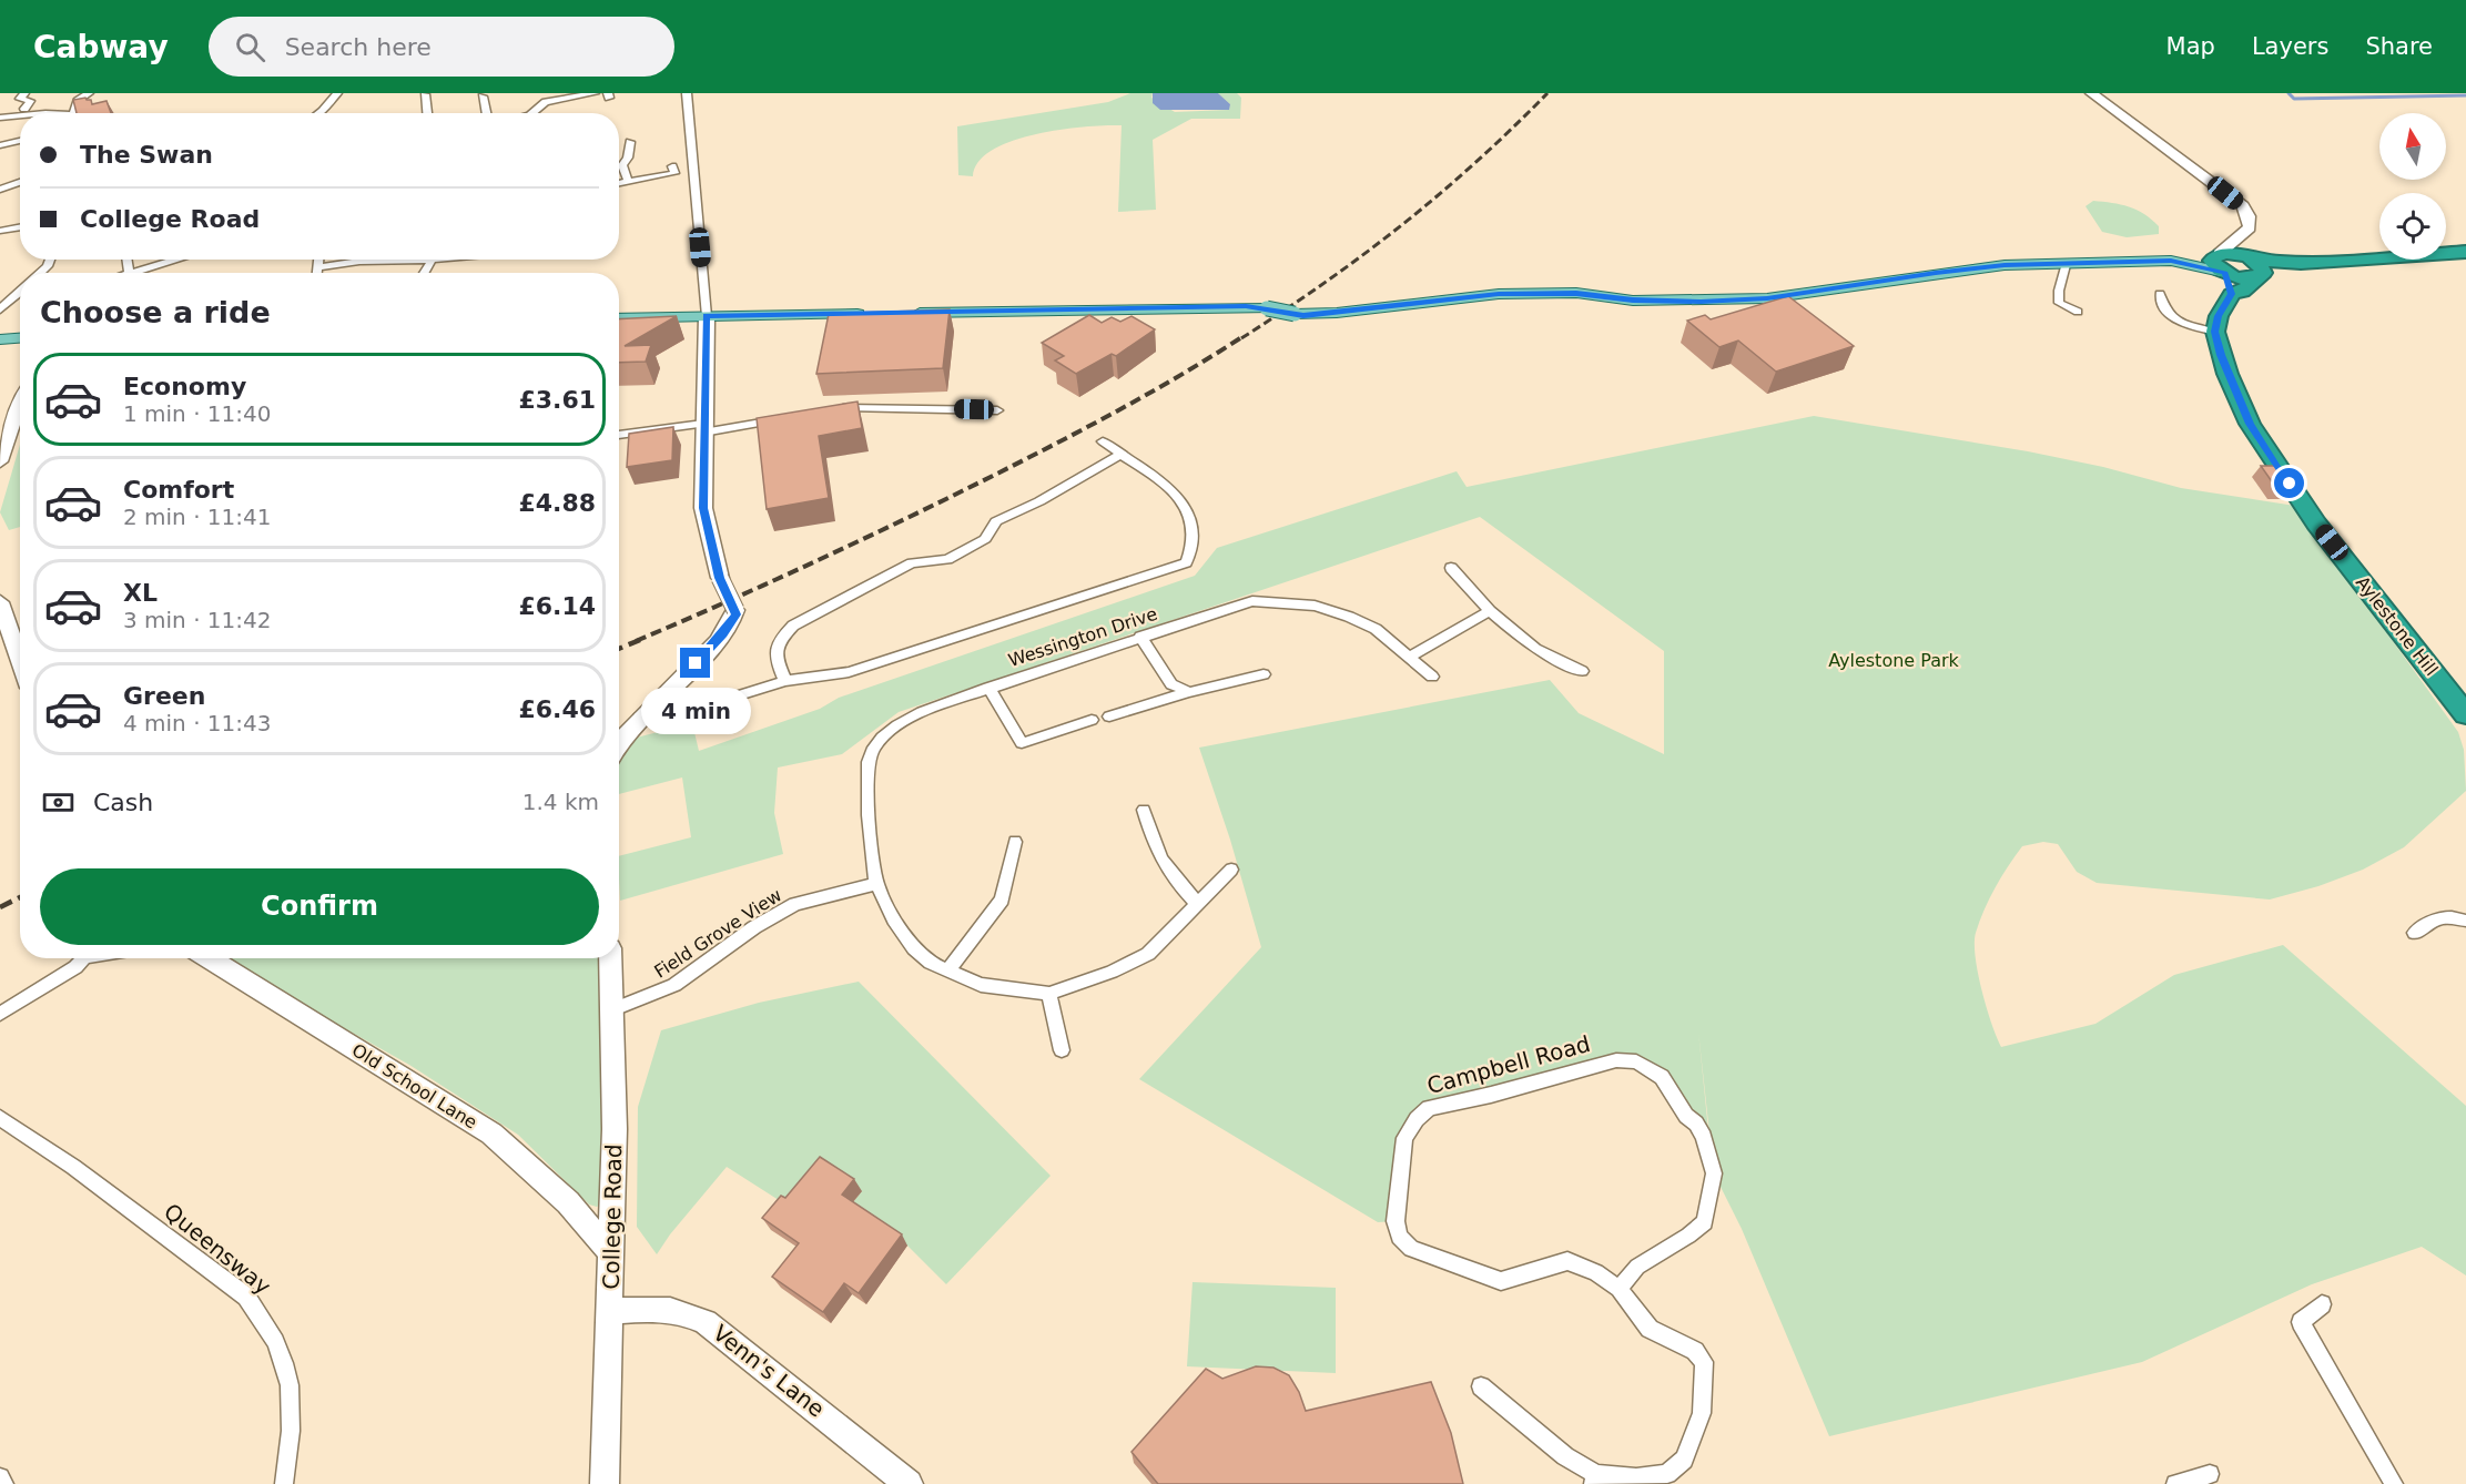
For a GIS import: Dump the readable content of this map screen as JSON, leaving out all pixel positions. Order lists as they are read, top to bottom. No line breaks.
{"streets":{"highway":["Aylestone Hill"],"street":["Wessington Drive","Field Grove View","Campbell Road","Old School Lane","College Road","Queensway","Venn's Lane"]},"crossings":[["Wessington Drive","Field Grove View"],["Field Grove View","College Road"],["Old School Lane","College Road"],["College Road","Venn's Lane"]],"parks":["Aylestone Park"],"north":"top","page":{"header":"Cabway","search":"Search here","nav":["Map","Layers","Share"],"banner":["The Swan","College Road"],"heading":"Choose a ride","list":[{"name":"Economy","note":"1 min · 11:40","value":"£3.61"},{"name":"Comfort","note":"2 min · 11:41","value":"£4.88"},{"name":"XL","note":"3 min · 11:42","value":"£6.14"},{"name":"Green","note":"4 min · 11:43","value":"£6.46"}],"bubble":"4 min","pay":["Cash","1.4 km"],"buttons":"Confirm"}}
